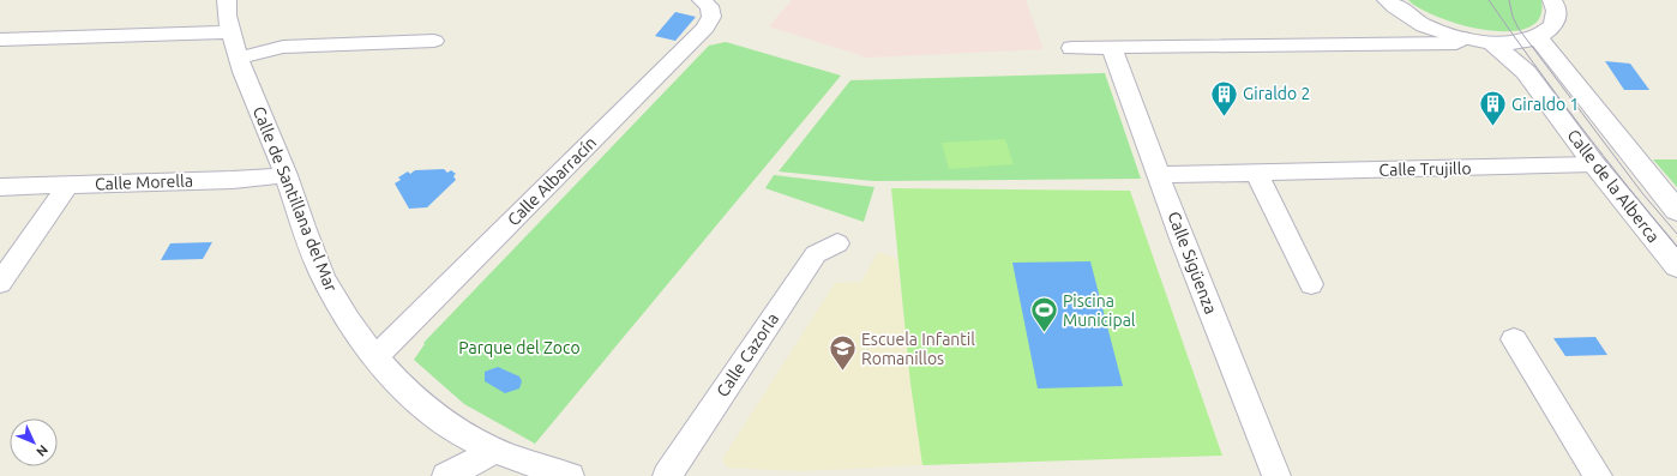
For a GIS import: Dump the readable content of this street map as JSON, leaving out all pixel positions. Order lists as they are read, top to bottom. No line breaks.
{"streets":{"street":["Calle Trujillo","Calle Albarracín","Calle Morella","Calle de la Alberca","Calle de Santillana del Mar","Calle Sigüenza","Calle Cazorla"]},"crossings":[["Calle Trujillo","Calle de la Alberca"],["Calle Trujillo","Calle Sigüenza"],["Calle Albarracín","Calle de Santillana del Mar"],["Calle Morella","Calle de Santillana del Mar"]],"parks":["Parque del Zoco"],"places":{"building":["Giraldo 2","Giraldo 1"],"sports":["Piscina Municipal"],"school or university":["Escuela Infantil Romanillos"]},"north":"bottom right"}
